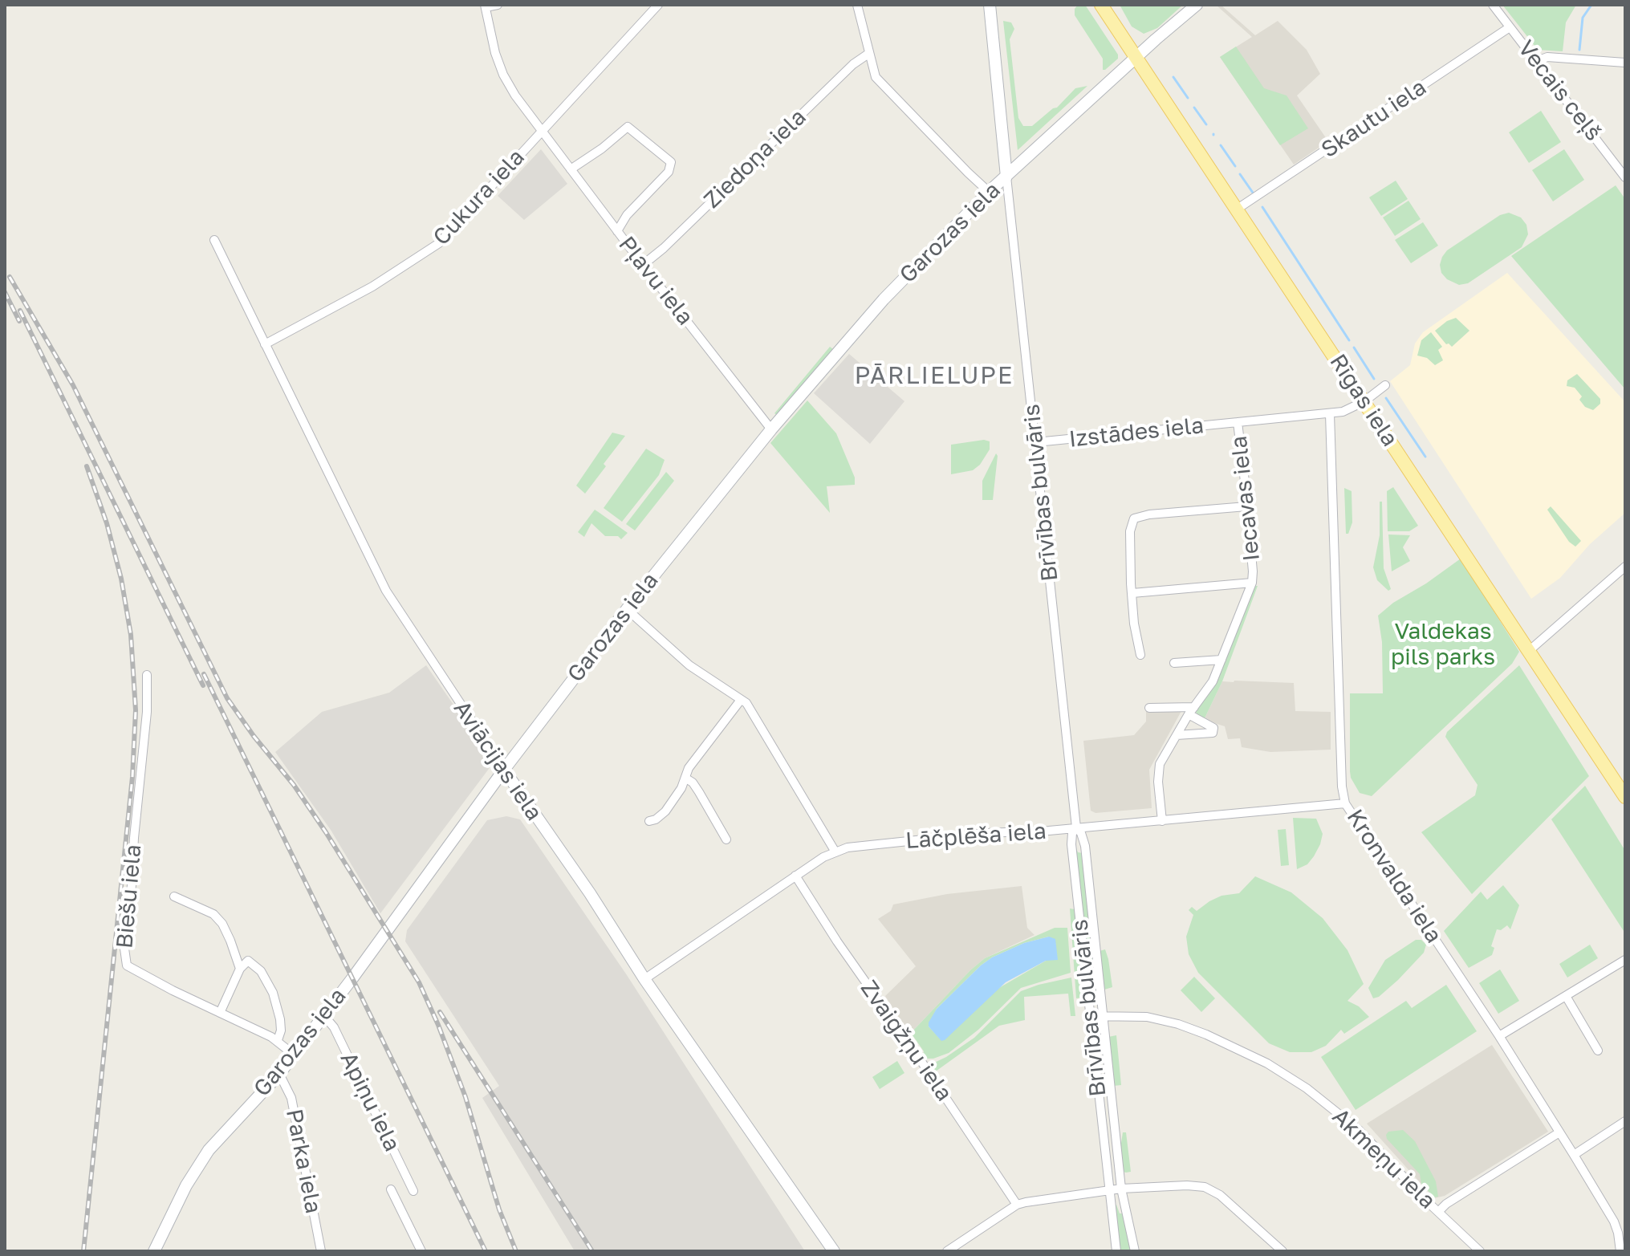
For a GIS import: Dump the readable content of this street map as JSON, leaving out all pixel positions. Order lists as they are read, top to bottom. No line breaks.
{"streets":{"main road":["Garozas iela","Rīgas iela","Brīvības bulvāris","Aviācijas iela"],"street":["Vecais ceļš","Skautu iela","Ziedoņa iela","Cukura iela","Pļavu iela","Izstādes iela","Iecavas iela","Lāčplēša iela","Kronvalda iela","Biešu iela","Zvaigžņu iela","Apiņu iela","Akmeņu iela","Parka iela"]},"crossings":[["Vecais ceļš","Skautu iela"],["Skautu iela","Rīgas iela"],["Ziedoņa iela","Pļavu iela"],["Cukura iela","Pļavu iela"],["Cukura iela","Aviācijas iela"],["Garozas iela","Pļavu iela"],["Garozas iela","Rīgas iela"],["Garozas iela","Brīvības bulvāris"],["Garozas iela","Aviācijas iela"],["Garozas iela","Biešu iela"],["Garozas iela","Apiņu iela"],["Garozas iela","Parka iela"],["Rīgas iela","Izstādes iela"],["Izstādes iela","Brīvības bulvāris"],["Izstādes iela","Iecavas iela"],["Izstādes iela","Kronvalda iela"],["Brīvības bulvāris","Lāčplēša iela"],["Brīvības bulvāris","Akmeņu iela"],["Iecavas iela","Lāčplēša iela"],["Aviācijas iela","Lāčplēša iela"],["Lāčplēša iela","Kronvalda iela"],["Lāčplēša iela","Zvaigžņu iela"]],"districts":["PĀRLIELUPE"],"parks":["Valdekas pils parks"]}
